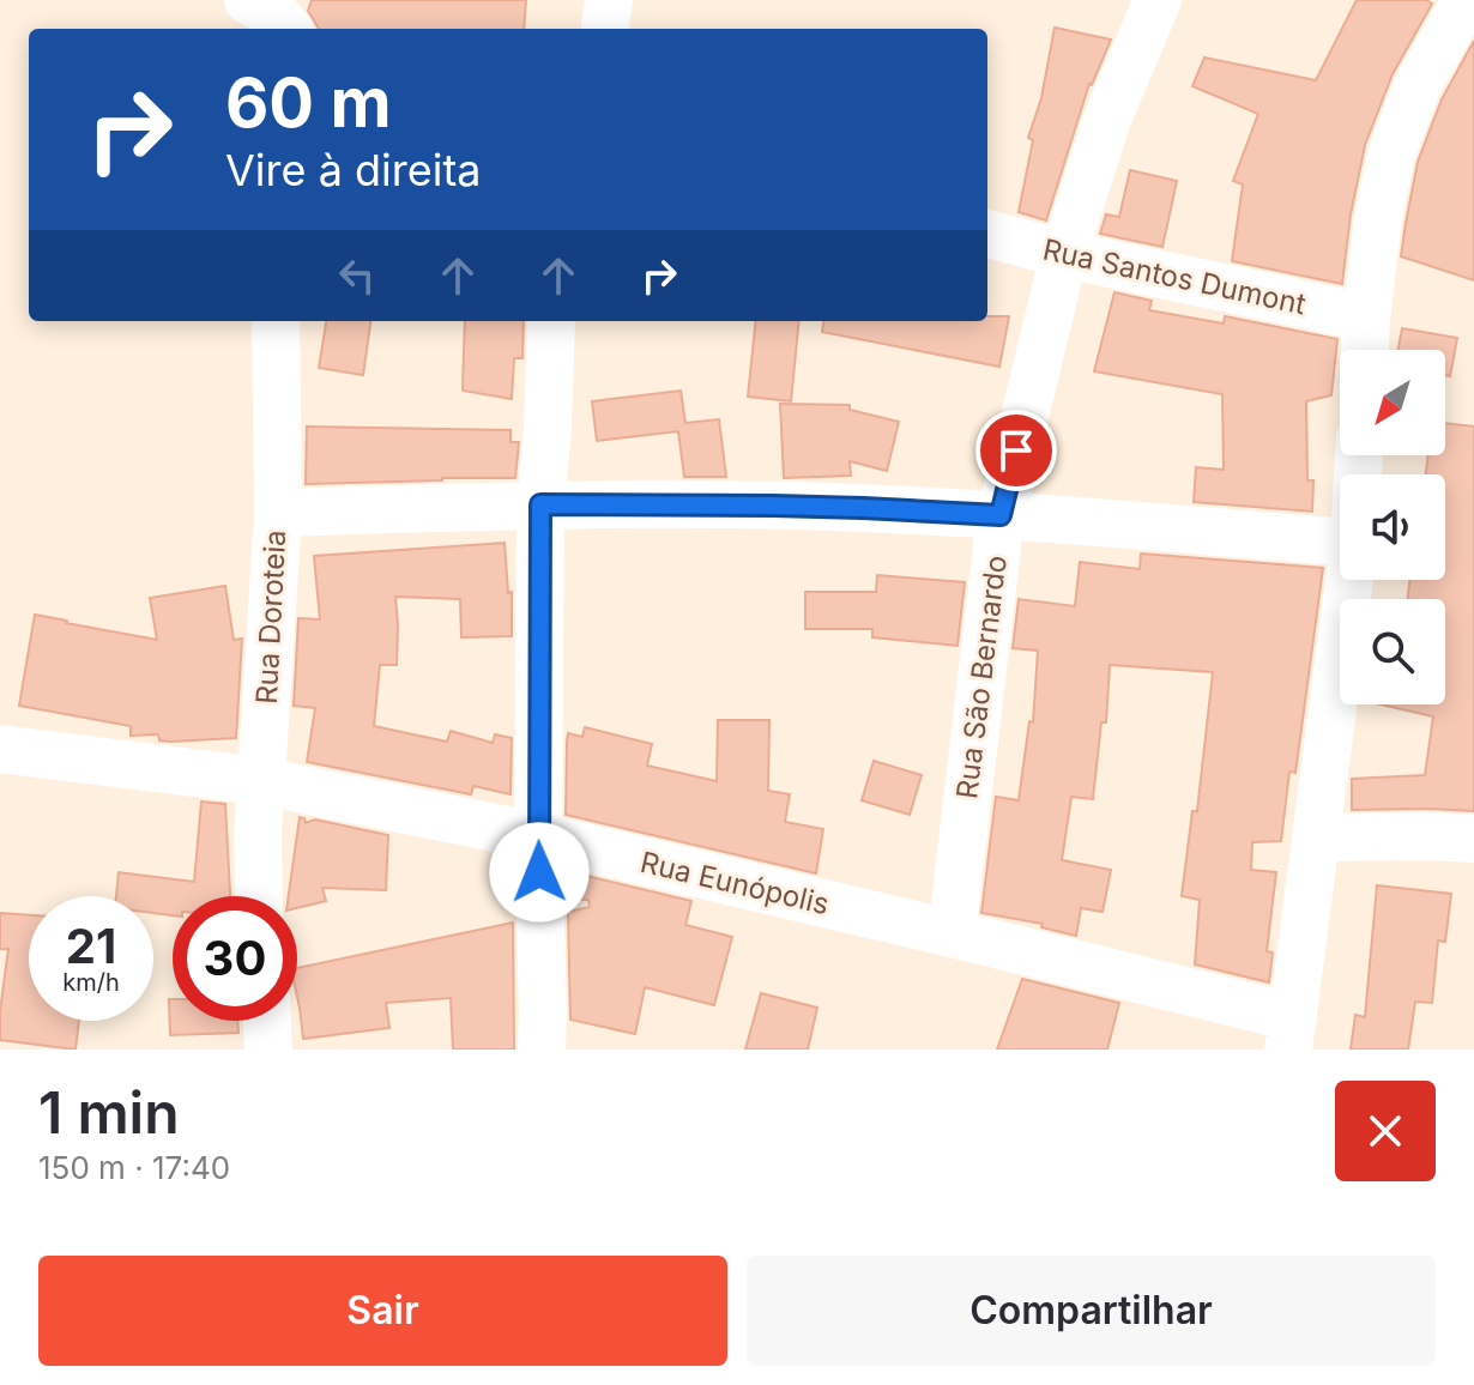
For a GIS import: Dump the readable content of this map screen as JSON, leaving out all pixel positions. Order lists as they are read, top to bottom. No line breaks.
{"streets":{"street":["Rua Santos Dumont","Rua Doroteia","Rua São Bernardo","Rua Eunópolis"]},"crossings":[["Rua Santos Dumont","Rua São Bernardo"],["Rua Doroteia","Rua Eunópolis"],["Rua São Bernardo","Rua Eunópolis"]],"north":"bottom left","page":{"turn":["60 m","Vire à direita"],"speed":"21 km/h","limit":"30","heading":["1 min","150 m · 17:40"],"buttons":["Sair","Compartilhar"]}}
